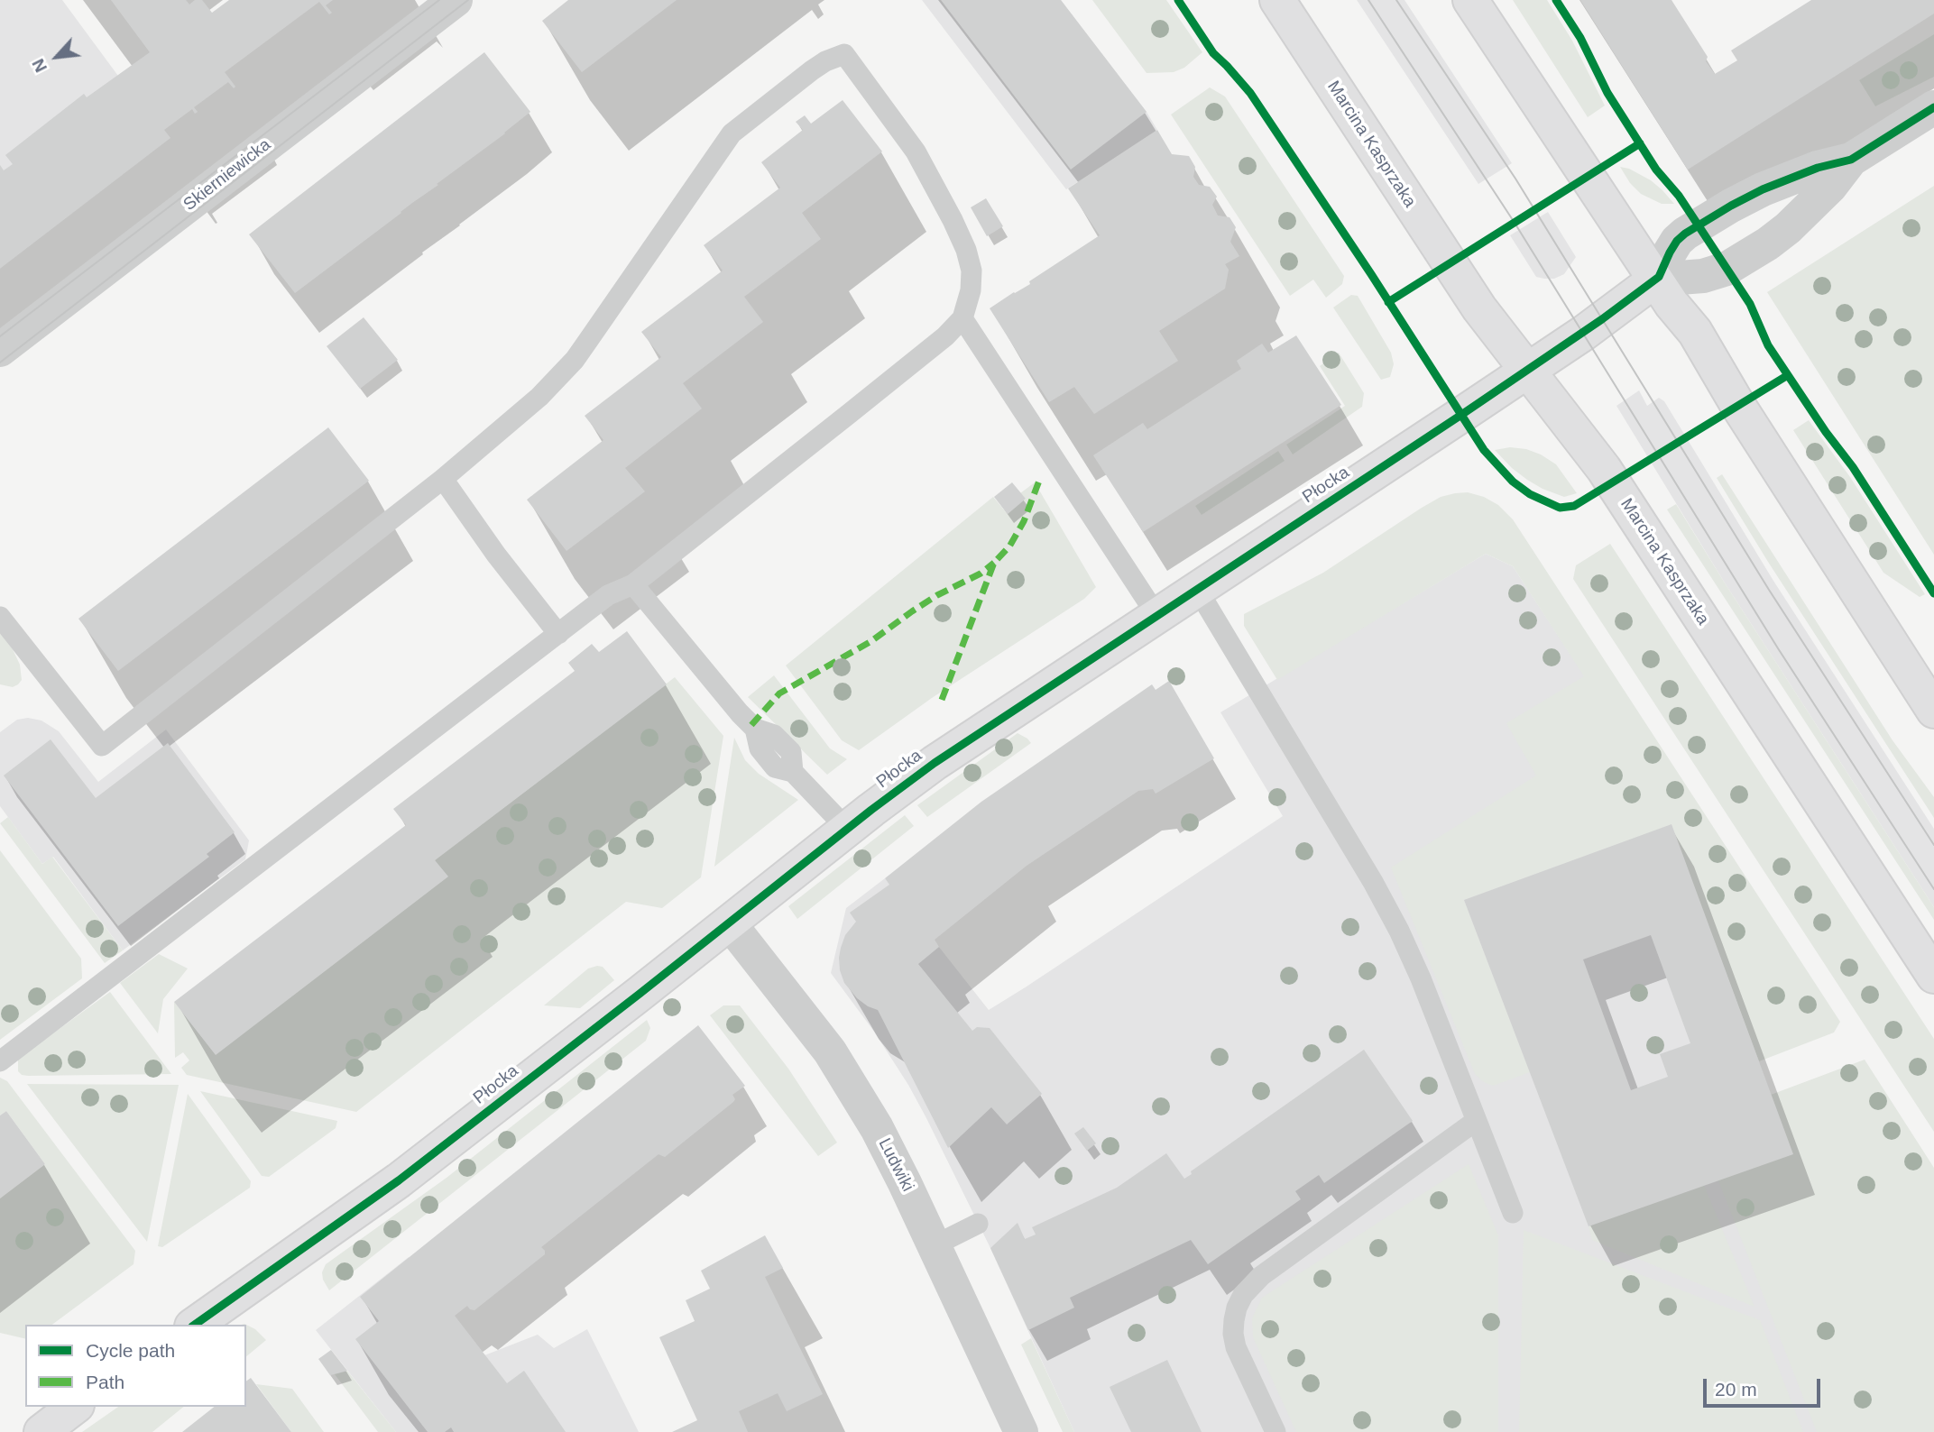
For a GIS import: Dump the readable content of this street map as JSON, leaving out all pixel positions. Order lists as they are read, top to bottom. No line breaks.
{"streets":{"main road":["Marcina Kasprzaka","Płocka"],"street":["Skierniewicka","Ludwiki"]},"crossings":[["Marcina Kasprzaka","Płocka"],["Płocka","Ludwiki"]],"legend":["Cycle path","Path"],"scale_bar":"20 m","north":"bottom left"}
